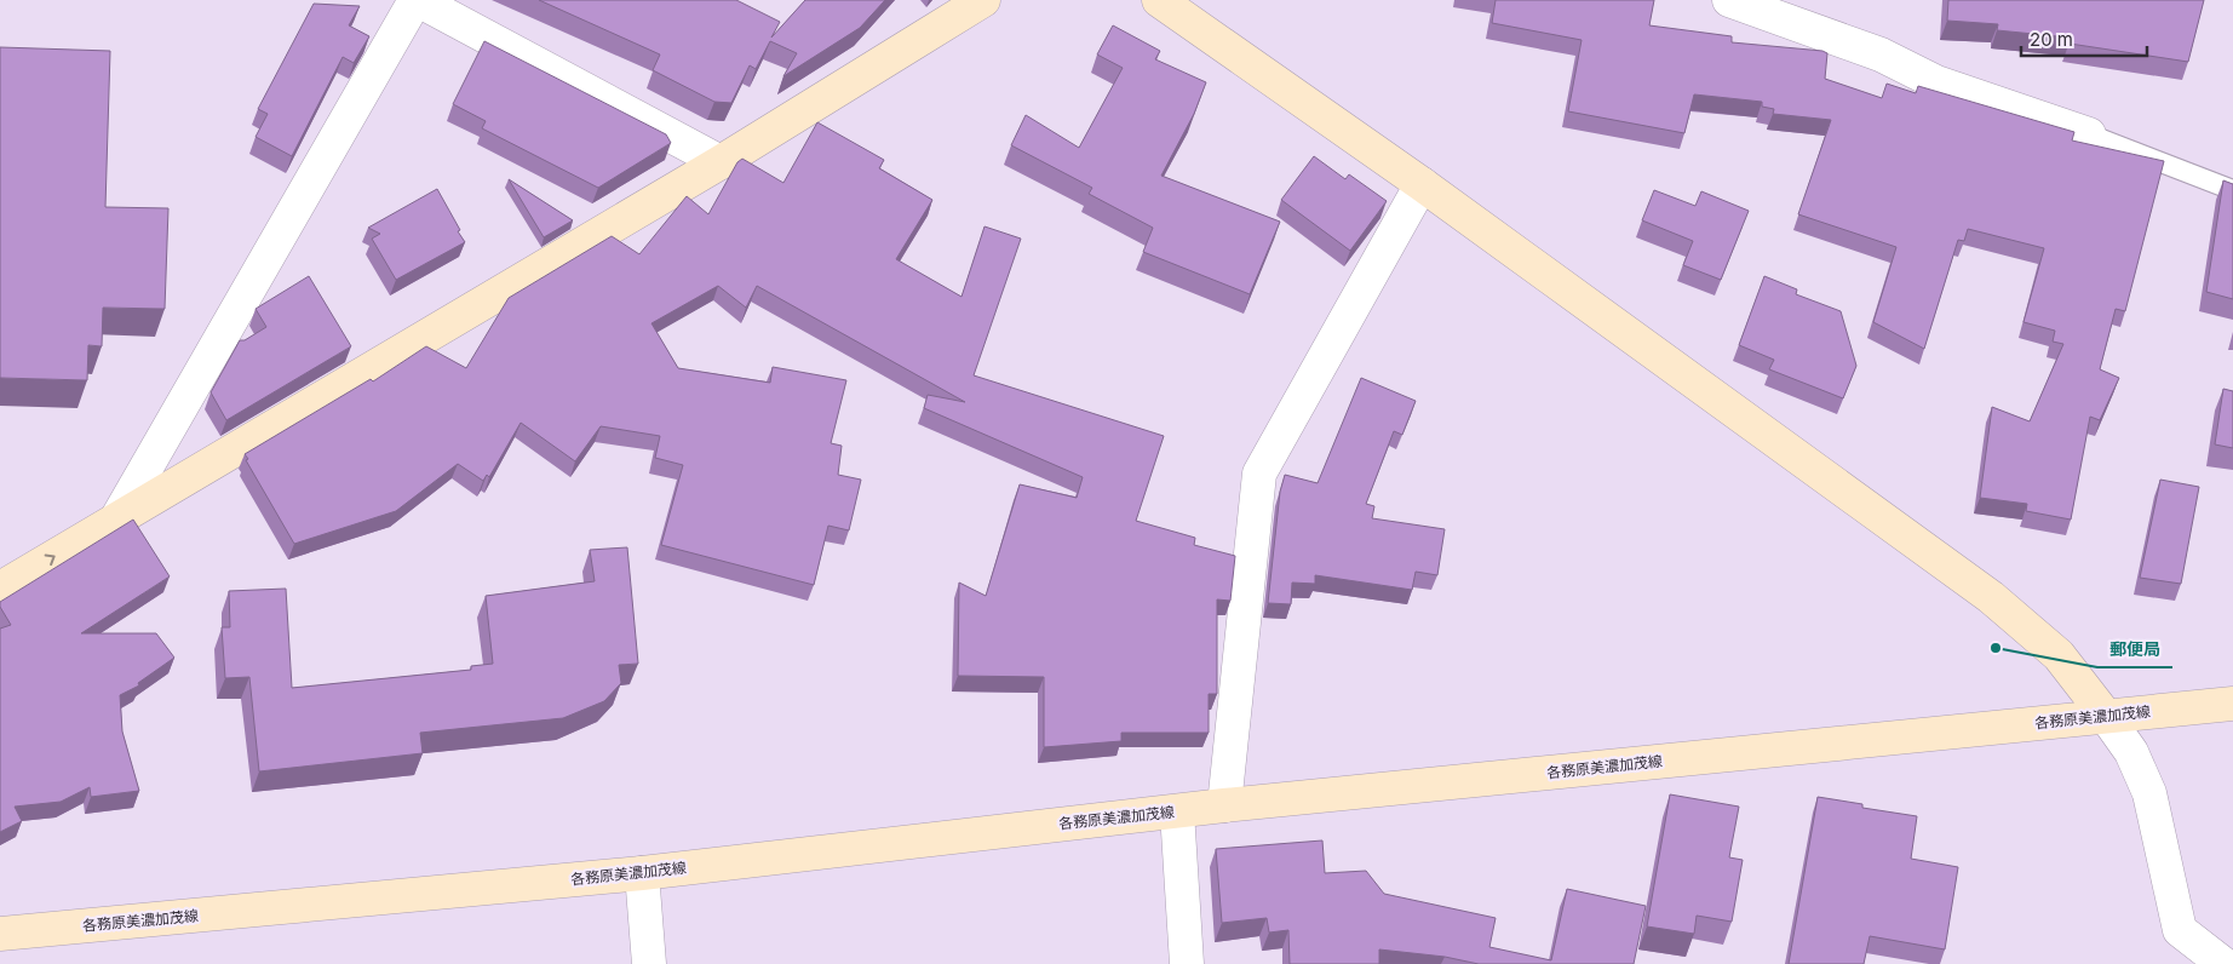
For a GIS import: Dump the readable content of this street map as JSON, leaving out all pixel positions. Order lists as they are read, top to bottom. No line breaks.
{"streets":{"street":["各務原美濃加茂線"]},"places":["郵便局"],"scale_bar":"20 m"}
